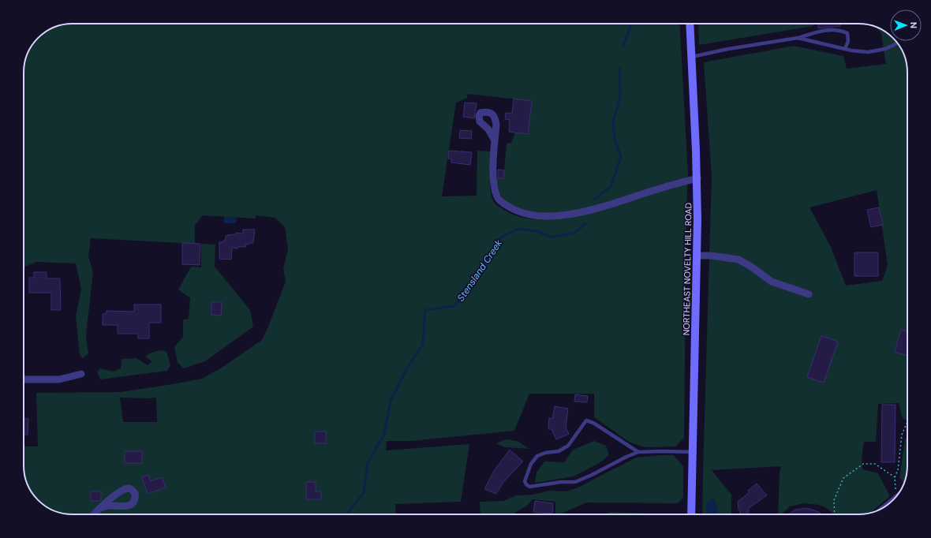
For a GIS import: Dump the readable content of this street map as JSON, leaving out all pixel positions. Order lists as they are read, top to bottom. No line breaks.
{"streets":{"main road":["NORTHEAST NOVELTY HILL ROAD"]},"water":["Stensland Creek"],"north":"right"}
